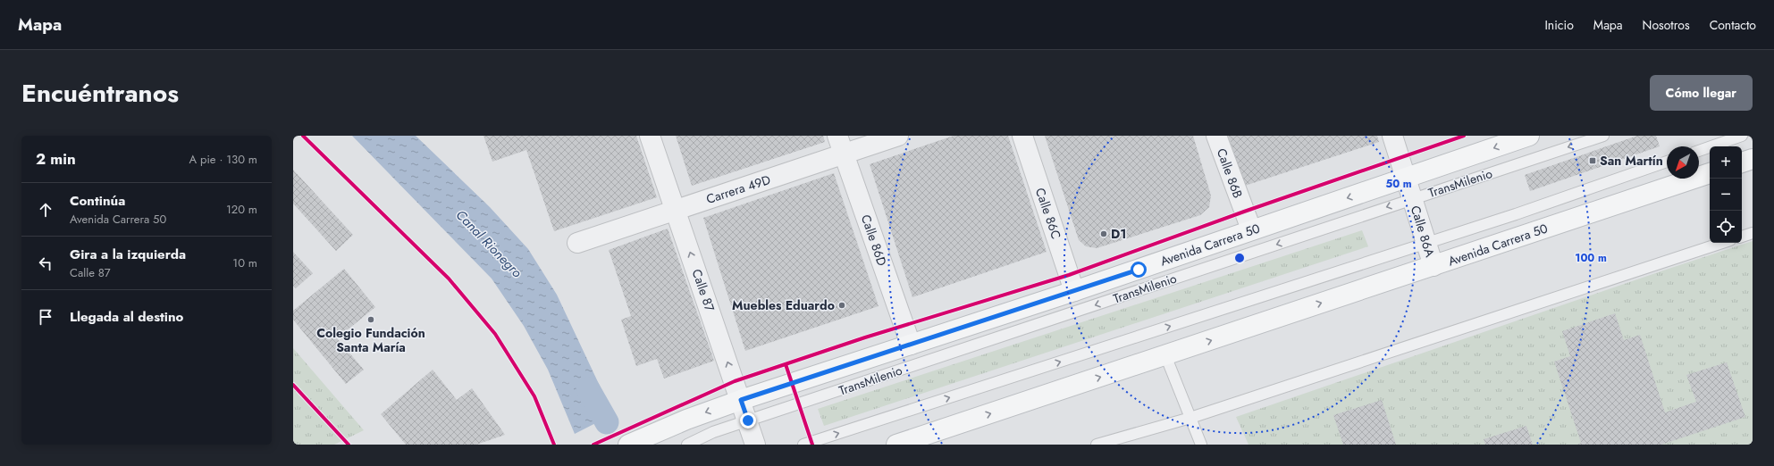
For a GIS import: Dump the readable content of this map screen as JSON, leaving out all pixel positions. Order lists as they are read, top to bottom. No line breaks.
{"streets":{"main road":["Avenida Carrera 50"],"street":["Calle 86B","Carrera 49D","Calle 86C","Calle 86A","Calle 86D","Calle 87"],"lane":["TransMilenio"]},"crossings":[["Calle 86B","Avenida Carrera 50"],["TransMilenio","Calle 86A"],["TransMilenio","Calle 87"],["Carrera 49D","Calle 86D"],["Carrera 49D","Calle 87"],["Calle 86C","Avenida Carrera 50"],["Calle 86A","Avenida Carrera 50"],["Calle 86D","Avenida Carrera 50"],["Avenida Carrera 50","Calle 87"]],"one_way":["Calle 87"],"water":["Canal Rionegro"],"places":{"transit":["San Martín"],"other":["D1","Muebles Eduardo","Colegio Fundación Santa María"]},"north":"bottom left","page":{"header":"Mapa","nav":["Inicio","Mapa","Nosotros","Contacto"],"title":"Encuéntranos","buttons":"Cómo llegar","heading":["2 min","A pie · 130 m"],"map_buttons":["+","−"],"list":[["Continúa","Avenida Carrera 50","120 m"],["Gira a la izquierda","Calle 87","10 m"],"Llegada al destino"]},"rings":["50 m","100 m"]}
